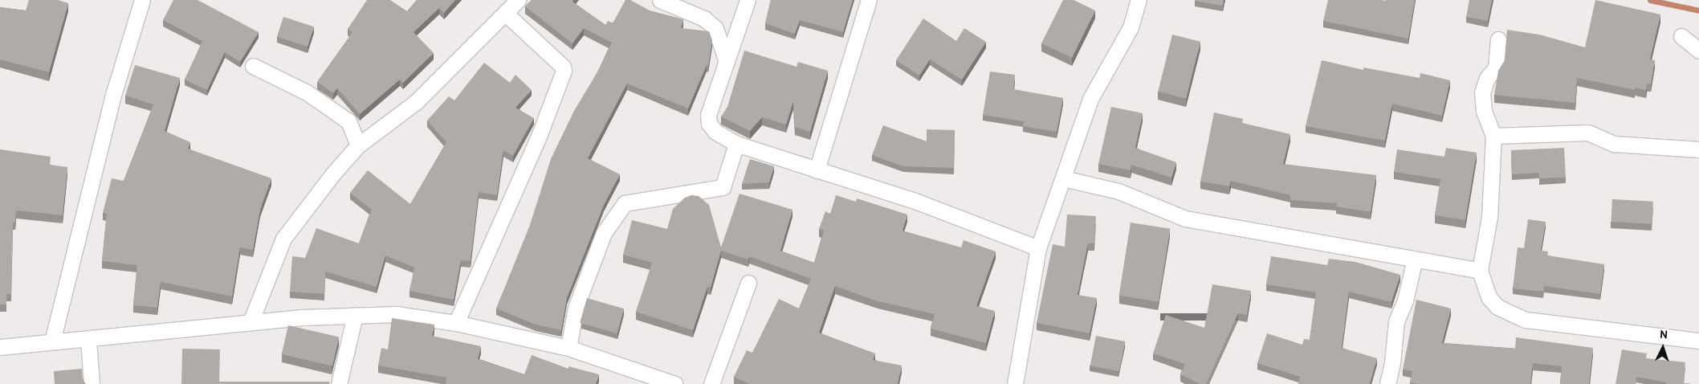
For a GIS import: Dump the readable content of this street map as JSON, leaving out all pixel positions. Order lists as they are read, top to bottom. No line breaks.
{"north":"top"}
